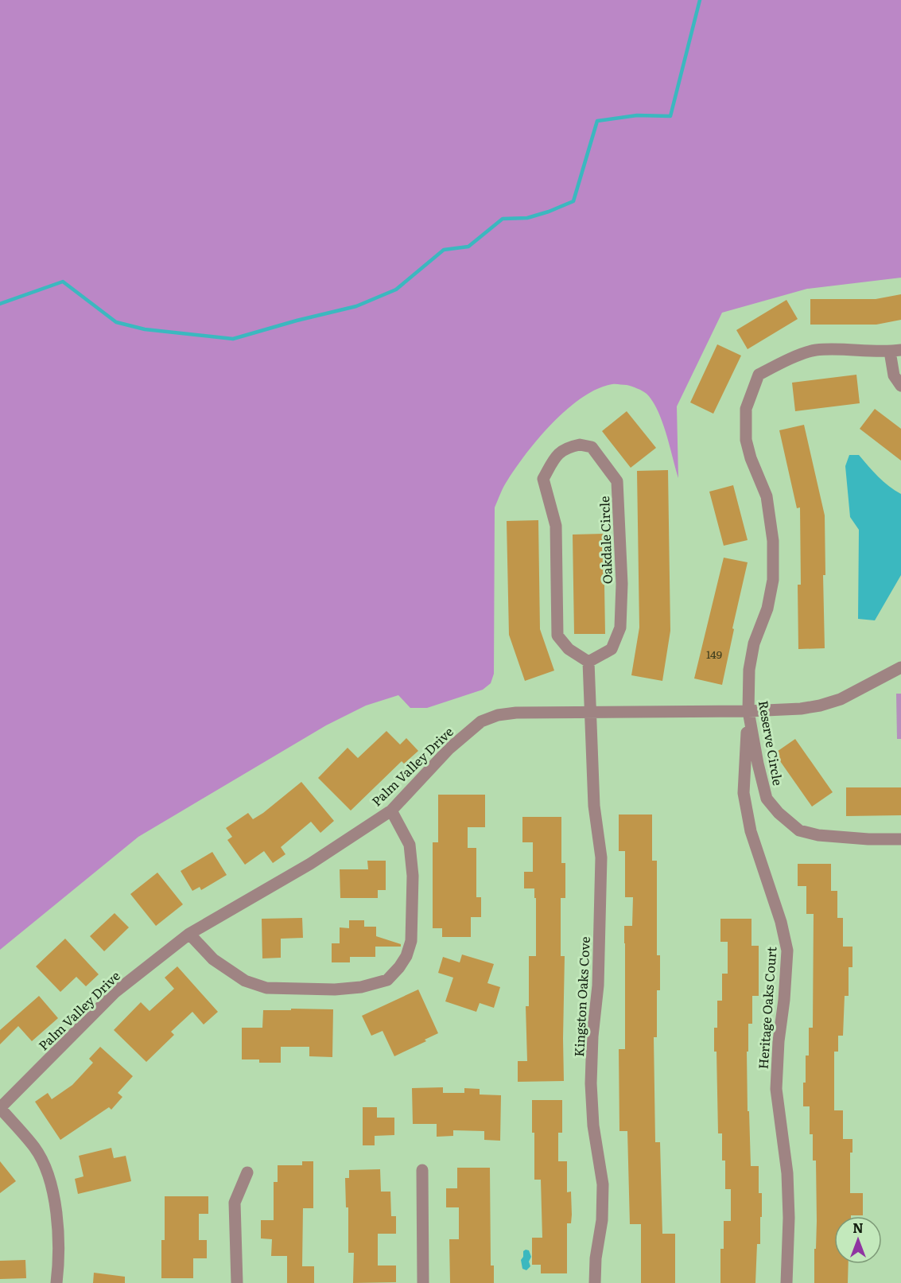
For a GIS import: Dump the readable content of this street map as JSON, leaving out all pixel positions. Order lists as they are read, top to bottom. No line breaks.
{"streets":{"street":["Oakdale Circle","Reserve Circle","Palm Valley Drive","Kingston Oaks Cove","Heritage Oaks Court"]},"crossings":[["Reserve Circle","Palm Valley Drive"],["Reserve Circle","Heritage Oaks Court"],["Palm Valley Drive","Kingston Oaks Cove"],["Palm Valley Drive","Heritage Oaks Court"]],"house_numbers":["149"],"north":"top"}
